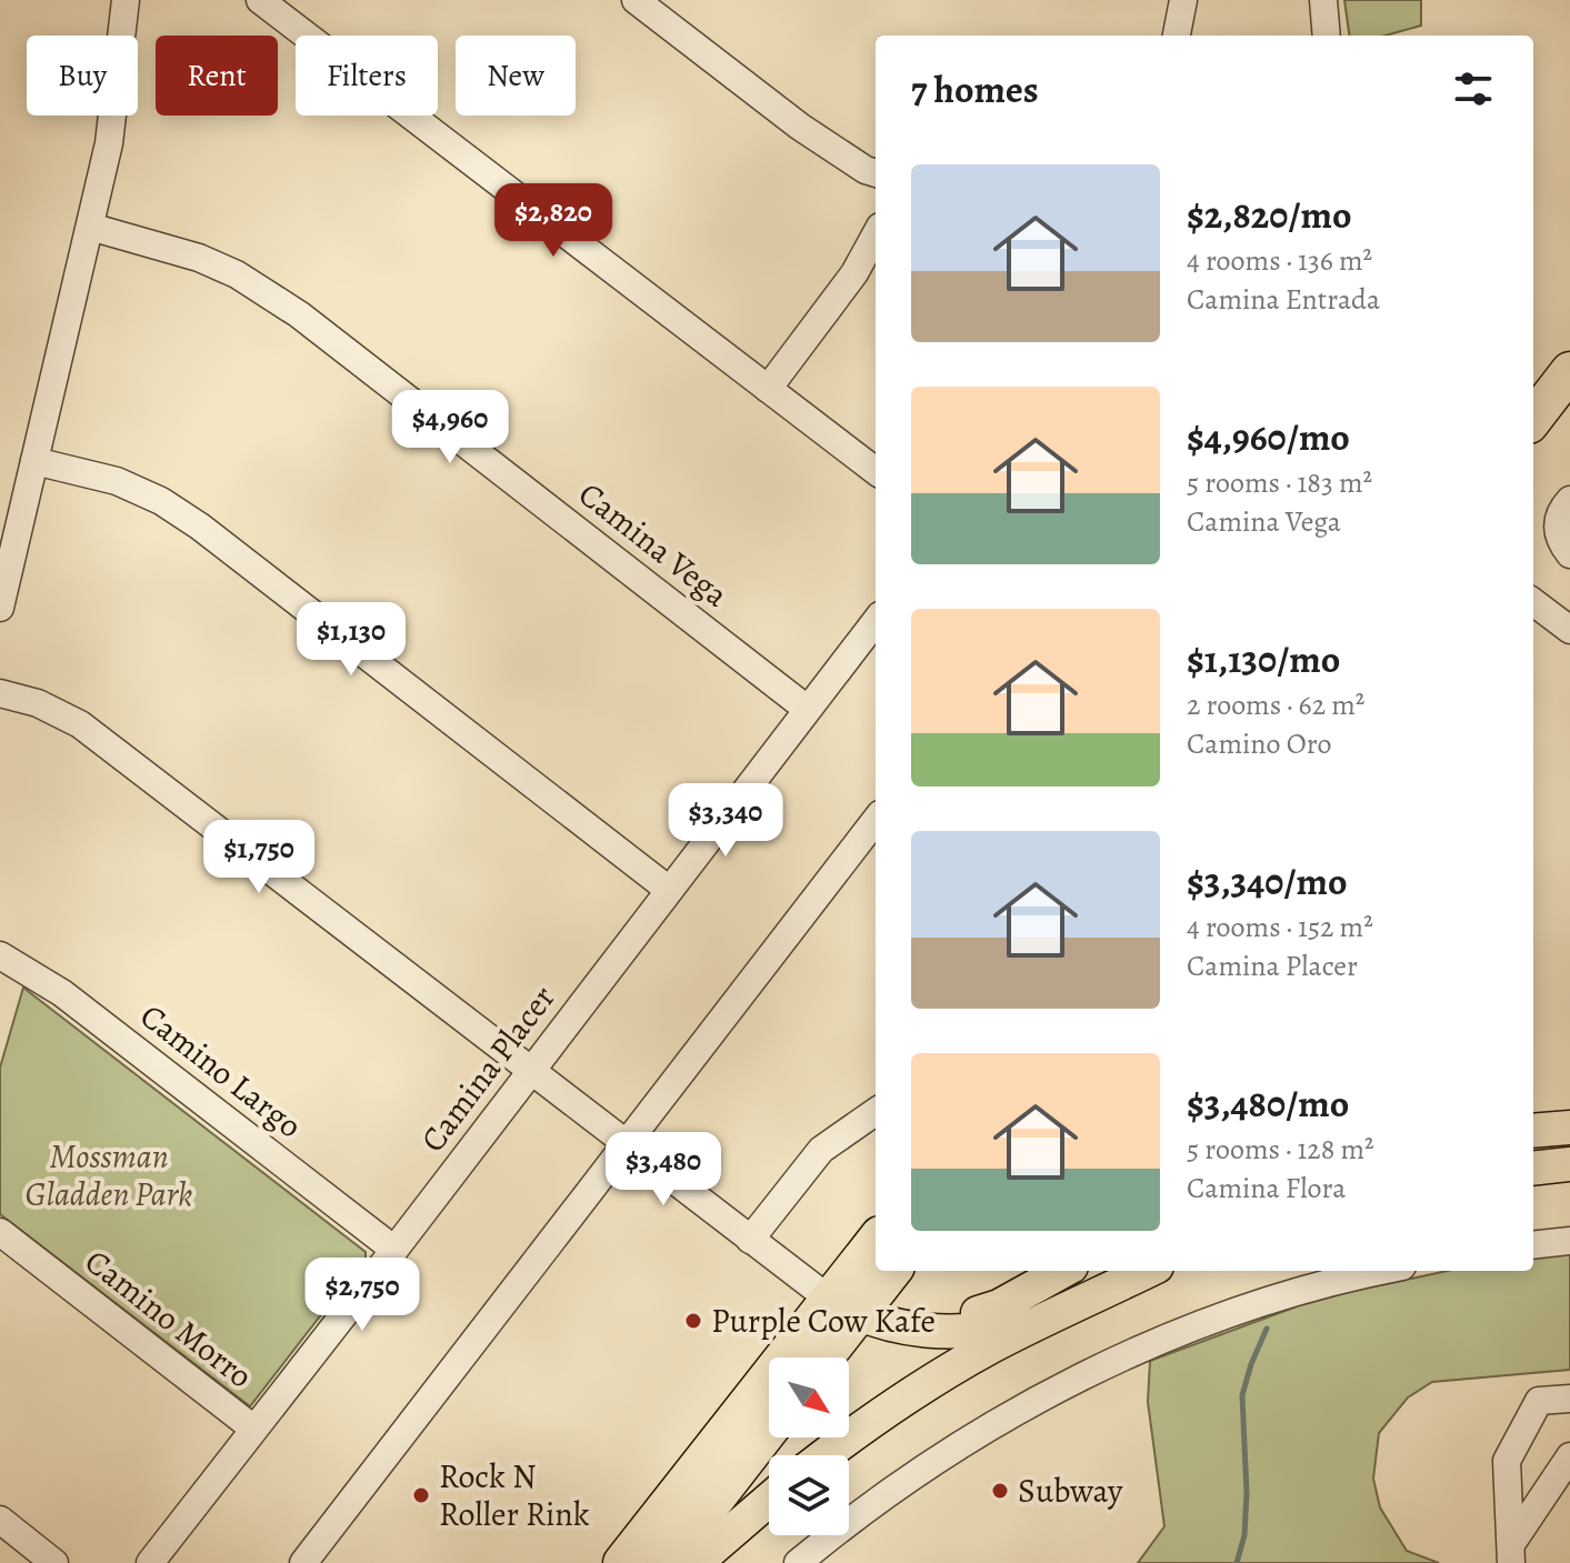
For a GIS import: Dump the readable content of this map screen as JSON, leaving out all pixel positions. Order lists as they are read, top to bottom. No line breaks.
{"streets":{"street":["Camina Vega","Camina Placer","Camino Largo","Camino Morro"]},"crossings":[["Camina Vega","Camina Placer"],["Camina Placer","Camino Largo"],["Camina Placer","Camino Morro"]],"parks":["Mossman Gladden Park"],"places":["Purple Cow Kafe","Subway","Rock N Roller Rink"],"north":"bottom right","page":{"chip":["Buy","Rent","Filters","New"],"heading":"7 homes","list":[{"name":"$2,820/mo","note":"4 rooms · 136 m² · Camina Entrada"},{"name":"$4,960/mo","note":"5 rooms · 183 m² · Camina Vega"},{"name":"$1,130/mo","note":"2 rooms · 62 m² · Camino Oro"},{"name":"$3,340/mo","note":"4 rooms · 152 m² · Camina Placer"},{"name":"$3,480/mo","note":"5 rooms · 128 m² · Camina Flora"}],"price":["$2,820","$4,960","$1,130","$3,340","$1,750","$3,480","$2,750"]}}
